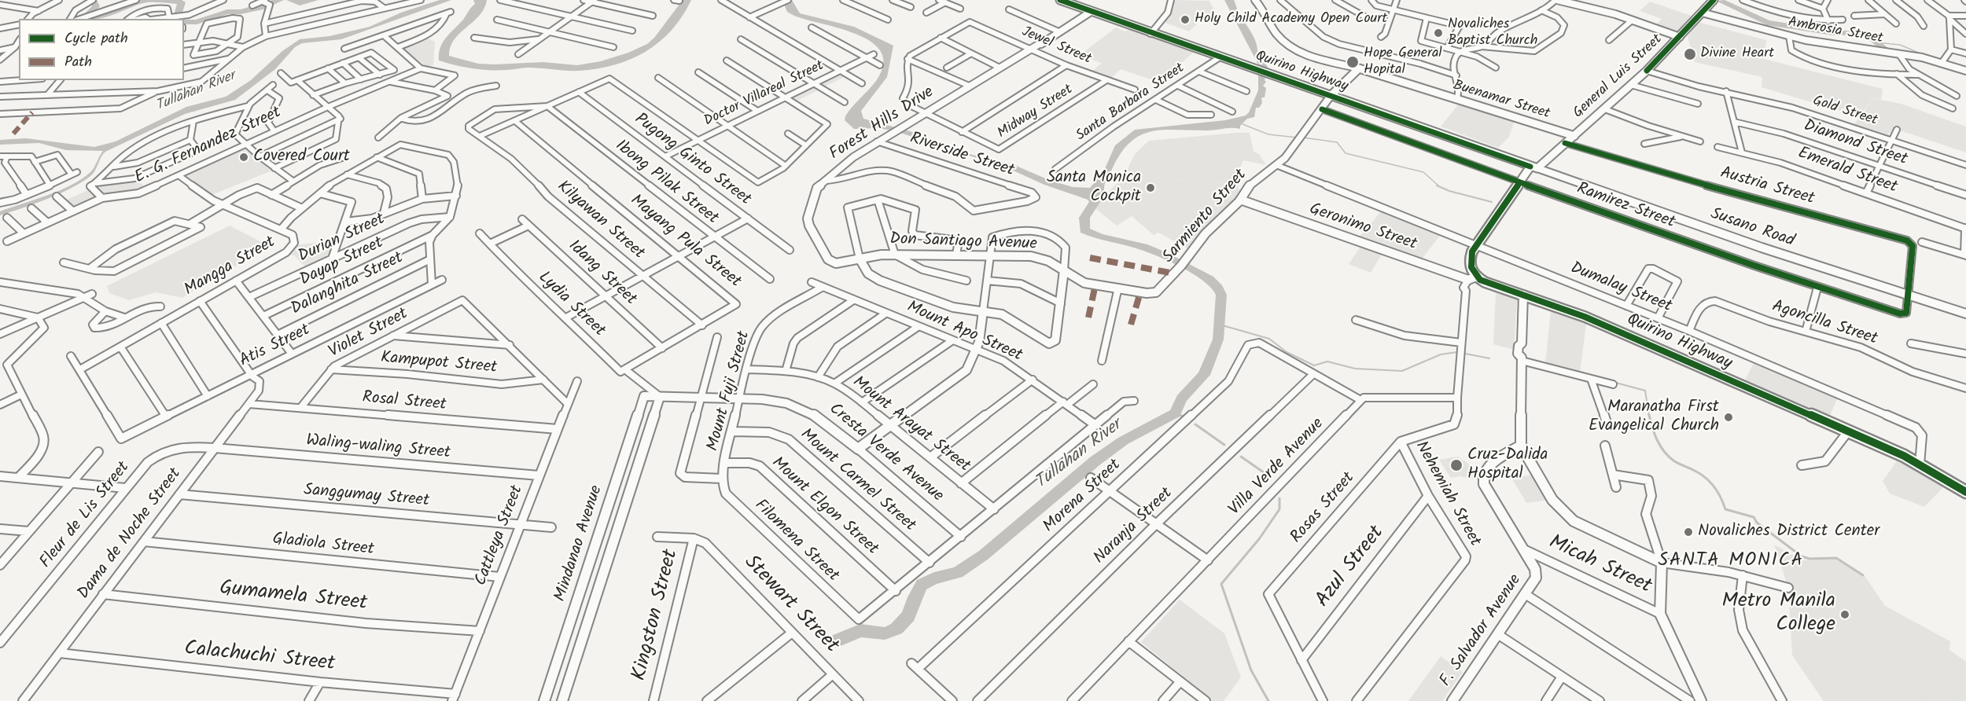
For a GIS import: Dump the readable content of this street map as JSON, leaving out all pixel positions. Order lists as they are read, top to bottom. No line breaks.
{"streets":{"main road":["Quirino Highway","General Luis Street","Buenamar Street","Sarmiento Street"],"street":["Ambrosia Street","Jewel Street","Doctor Villareal Street","Santa Barbara Street","Gold Street","Midway Street","Forest Hills Drive","Diamond Street","E. G. Fernandez Street","Riverside Street","Pugong Ginto Street","Emerald Street","Ibong Pilak Street","Austria Street","Ramirez Street","Kilyawan Street","Geronimo Street","Susano Road","Durian Street","Mayang Pula Street","Don Santiago Avenue","Dayap Street","Mangga Street","Idang Street","Dalanghita Street","Dumalay Street","Lydia Street","Agoncilla Street","Mount Apo Street","Violet Street","Atis Street","Kampupot Street","Mount Fuji Street","Rosal Street","Mount Arayat Street","Waling-waling Street","Cresta Verde Avenue","Villa Verde Avenue","Mount Carmel Street","Nehemiah Street","Sanggumay Street","Morena Street","Mount Elgon Street","Rosas Street","Fleur de Lis Street","Naranja Street","Dama de Noche Street","Cattleya Street","Filomena Street","Mindanao Avenue","Gladiola Street","Micah Street","Azul Street","Gumamela Street","Stewart Street","Kingston Street","F. Salvador Avenue","Calachuchi Street"]},"crossings":[["Ambrosia Street","General Luis Street"],["Jewel Street","Midway Street"],["Jewel Street","Forest Hills Drive"],["Quirino Highway","General Luis Street"],["Quirino Highway","Santa Barbara Street"],["Quirino Highway","Forest Hills Drive"],["Quirino Highway","Sarmiento Street"],["Quirino Highway","Geronimo Street"],["Quirino Highway","Susano Road"],["Quirino Highway","Dumalay Street"],["General Luis Street","Buenamar Street"],["General Luis Street","Gold Street"],["General Luis Street","Austria Street"],["General Luis Street","Susano Road"],["Doctor Villareal Street","Pugong Ginto Street"],["Buenamar Street","Sarmiento Street"],["Midway Street","Forest Hills Drive"],["Forest Hills Drive","Riverside Street"],["Forest Hills Drive","Don Santiago Avenue"],["Austria Street","Ramirez Street"],["Austria Street","Susano Road"],["Ramirez Street","Sarmiento Street"],["Ramirez Street","Susano Road"],["Sarmiento Street","Geronimo Street"],["Sarmiento Street","Don Santiago Avenue"],["Sarmiento Street","Dumalay Street"],["Kilyawan Street","Mayang Pula Street"],["Mayang Pula Street","Idang Street"],["Mayang Pula Street","Lydia Street"],["Mangga Street","Atis Street"],["Dumalay Street","Agoncilla Street"],["Lydia Street","Cresta Verde Avenue"],["Lydia Street","Mindanao Avenue"],["Mount Apo Street","Mount Fuji Street"],["Violet Street","Kampupot Street"],["Violet Street","Rosal Street"],["Atis Street","Dama de Noche Street"],["Mount Fuji Street","Mount Arayat Street"],["Mount Fuji Street","Cresta Verde Avenue"],["Mount Fuji Street","Mount Carmel Street"],["Mount Fuji Street","Mount Elgon Street"],["Mount Fuji Street","Filomena Street"],["Rosal Street","Dama de Noche Street"],["Rosal Street","Cattleya Street"],["Waling-waling Street","Fleur de Lis Street"],["Waling-waling Street","Dama de Noche Street"],["Waling-waling Street","Cattleya Street"],["Cresta Verde Avenue","Mindanao Avenue"],["Nehemiah Street","Rosas Street"],["Nehemiah Street","Azul Street"],["Sanggumay Street","Dama de Noche Street"],["Sanggumay Street","Cattleya Street"],["Morena Street","Naranja Street"],["Mount Elgon Street","Filomena Street"],["Rosas Street","Azul Street"],["Fleur de Lis Street","Dama de Noche Street"],["Dama de Noche Street","Gladiola Street"],["Dama de Noche Street","Gumamela Street"],["Dama de Noche Street","Calachuchi Street"],["Cattleya Street","Gladiola Street"],["Cattleya Street","Gumamela Street"],["Cattleya Street","Calachuchi Street"],["Micah Street","F. Salvador Avenue"],["Stewart Street","Kingston Street"]],"districts":["SANTA MONICA"],"water":["Tullahan River"],"places":["Holy Child Academy Open Court","Novaliches Baptist Church","Divine Heart","Hope General Hopital","Covered Court","Santa Monica Cockpit","Maranatha First Evangelical Church","Cruz-Dalida Hospital","Novaliches District Center","Metro Manila College"],"legend":["Cycle path","Path"]}
